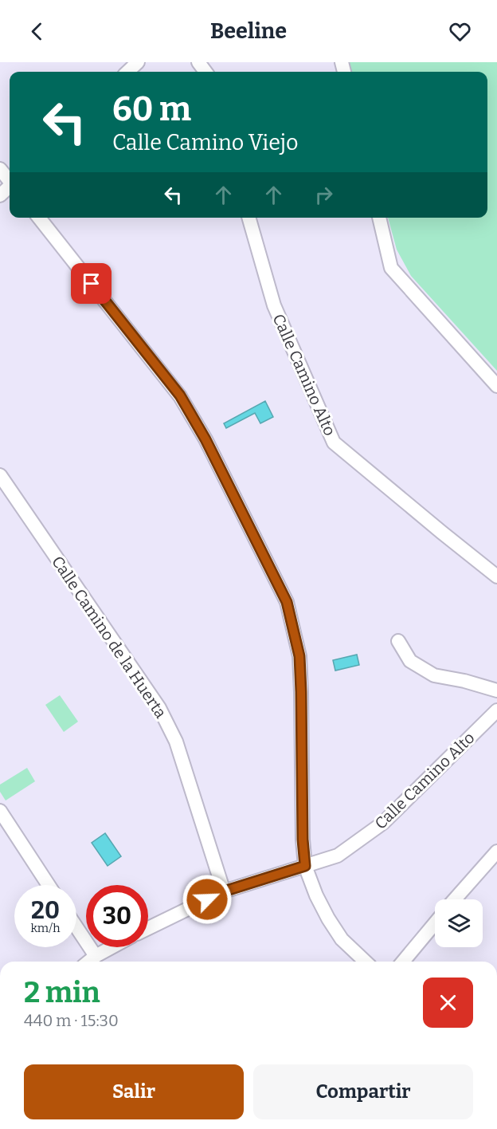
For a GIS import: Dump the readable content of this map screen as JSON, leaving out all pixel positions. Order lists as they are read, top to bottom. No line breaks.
{"streets":{"street":["Calle Camino Alto","Calle Camino de la Huerta"]},"crossings":[["Calle Camino Alto","Calle Camino de la Huerta"]],"page":{"header":"Beeline","turn":["60 m","Calle Camino Viejo"],"speed":"20 km/h","limit":"30","heading":["2 min","440 m · 15:30"],"buttons":["Salir","Compartir"]}}
